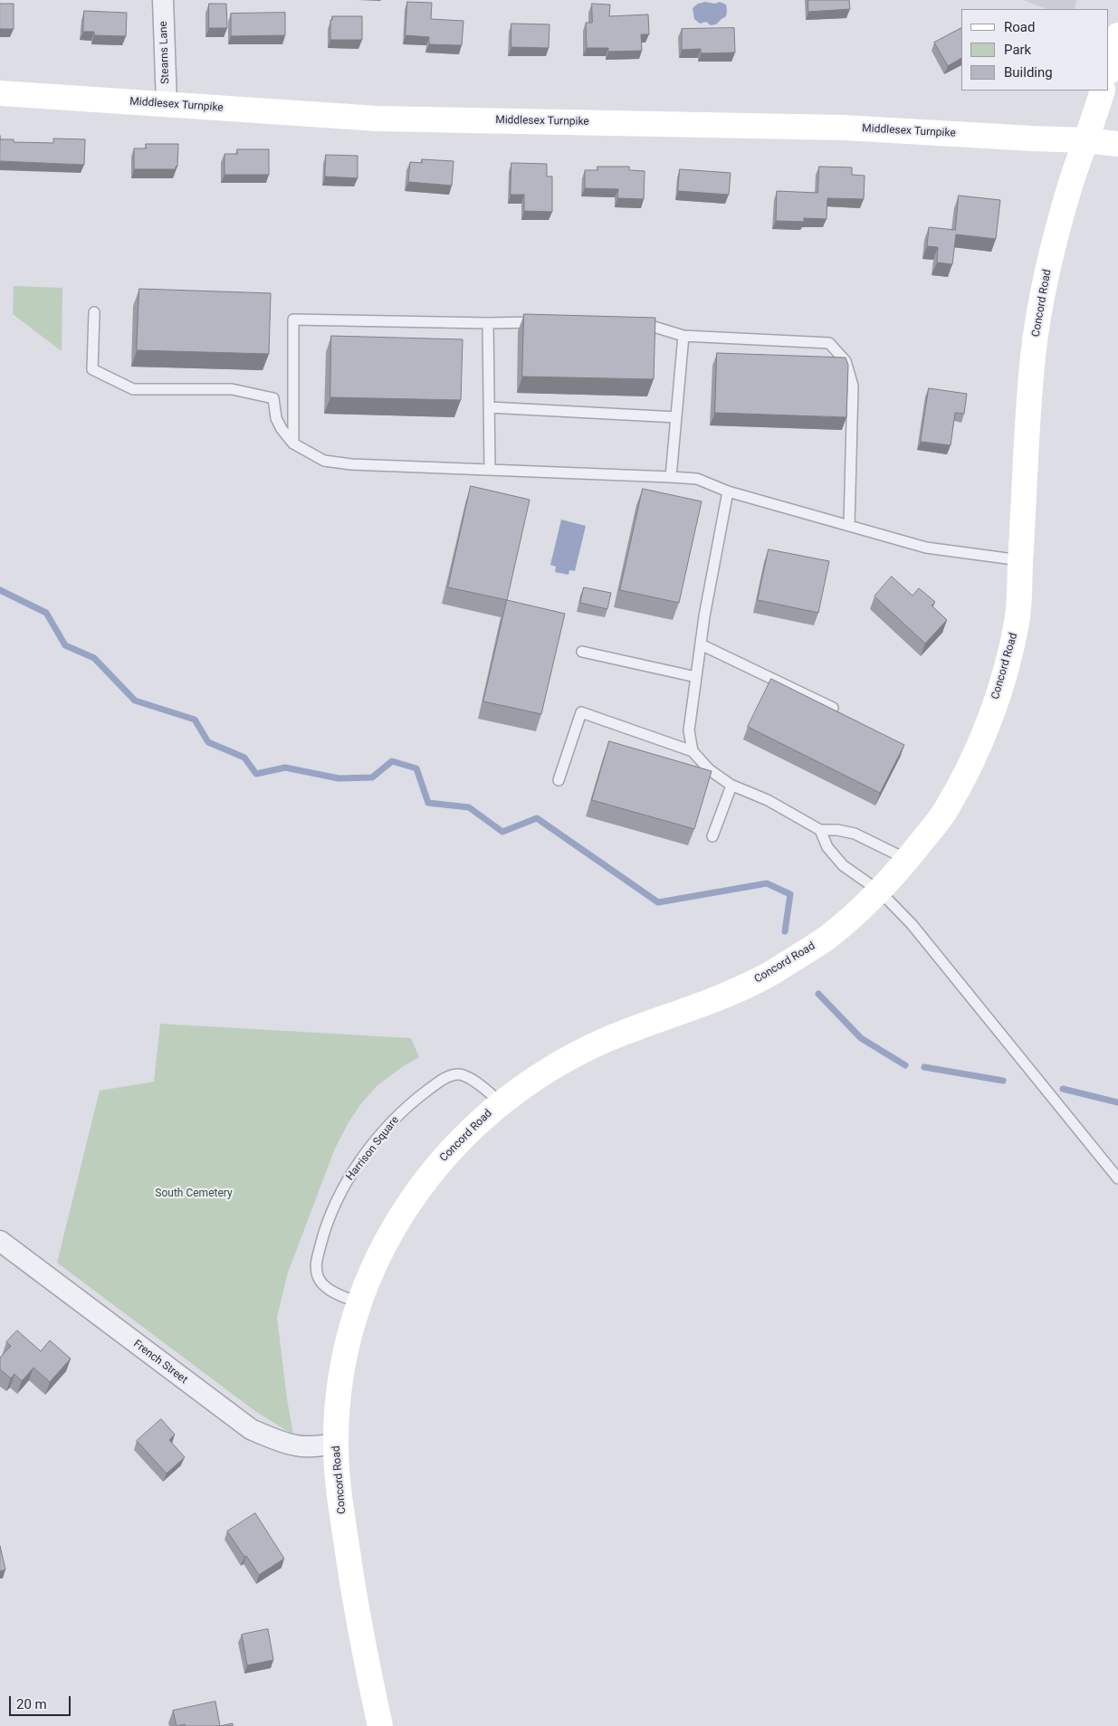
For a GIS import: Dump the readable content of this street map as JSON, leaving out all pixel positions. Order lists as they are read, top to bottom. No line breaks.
{"streets":{"main road":["Middlesex Turnpike","Concord Road"],"street":["Stearns Lane","French Street"],"lane":["Harrison Square"]},"crossings":[["Stearns Lane","Middlesex Turnpike"],["Middlesex Turnpike","Concord Road"],["Concord Road","Harrison Square"],["Concord Road","French Street"]],"parks":["South Cemetery"],"legend":["Road","Park","Building"],"scale_bar":"20 m"}
